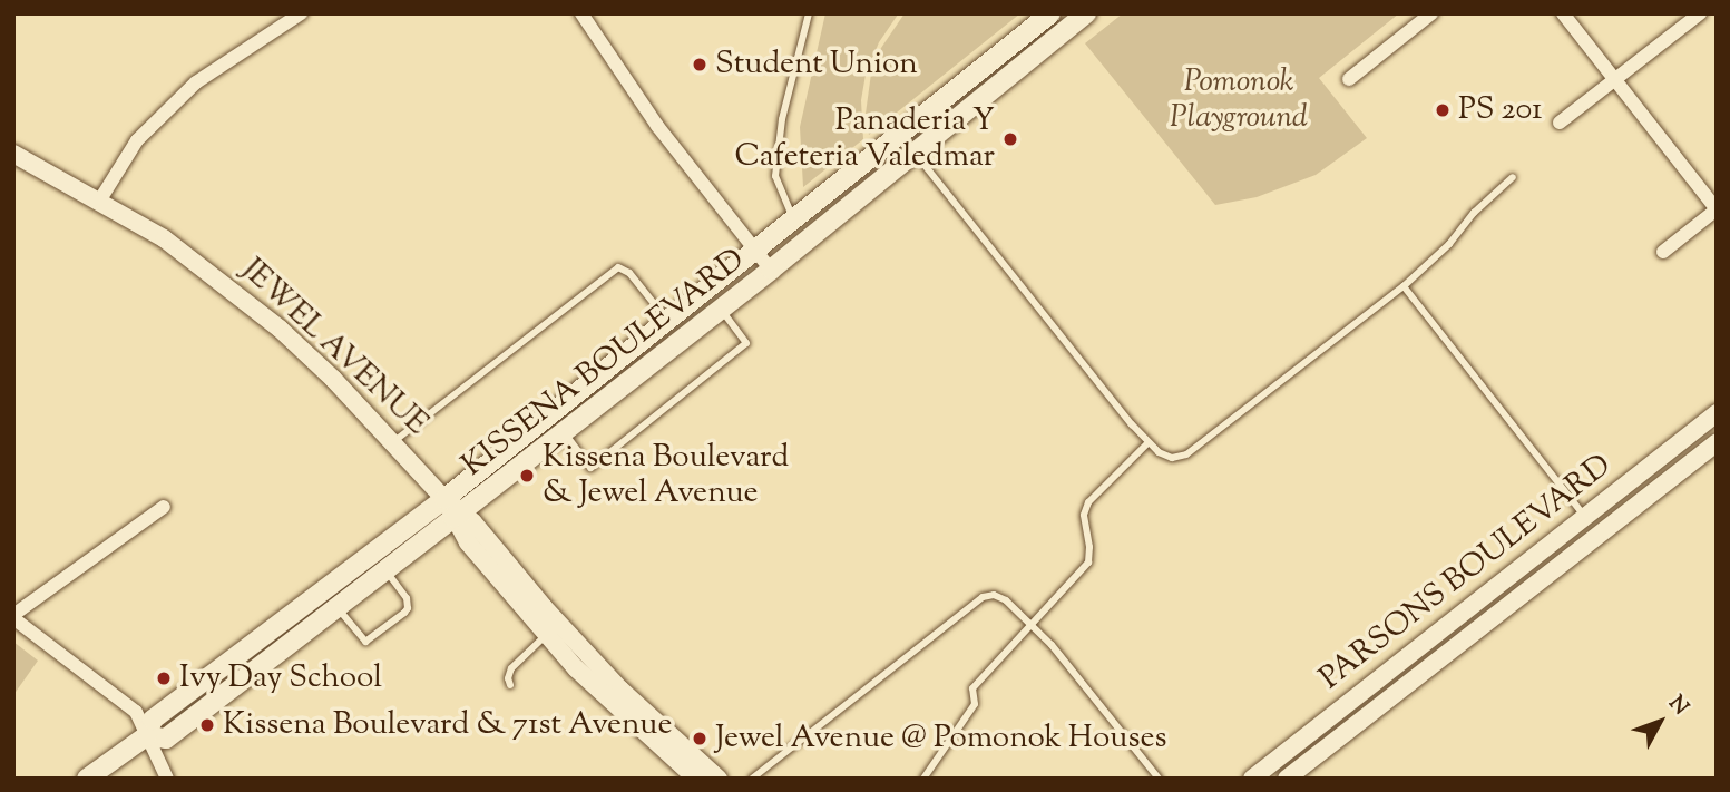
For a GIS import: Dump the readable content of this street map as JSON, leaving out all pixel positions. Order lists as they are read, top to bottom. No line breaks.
{"streets":{"main road":["KISSENA BOULEVARD"],"street":["JEWEL AVENUE","PARSONS BOULEVARD"]},"crossings":[["JEWEL AVENUE","KISSENA BOULEVARD"]],"parks":["Pomonok Playground"],"places":["Student Union","PS 201","Panaderia Y Cafeteria Valedmar","Kissena Boulevard & Jewel Avenue","Ivy Day School","Kissena Boulevard & 71st Avenue","Jewel Avenue @ Pomonok Houses"],"north":"top right"}
